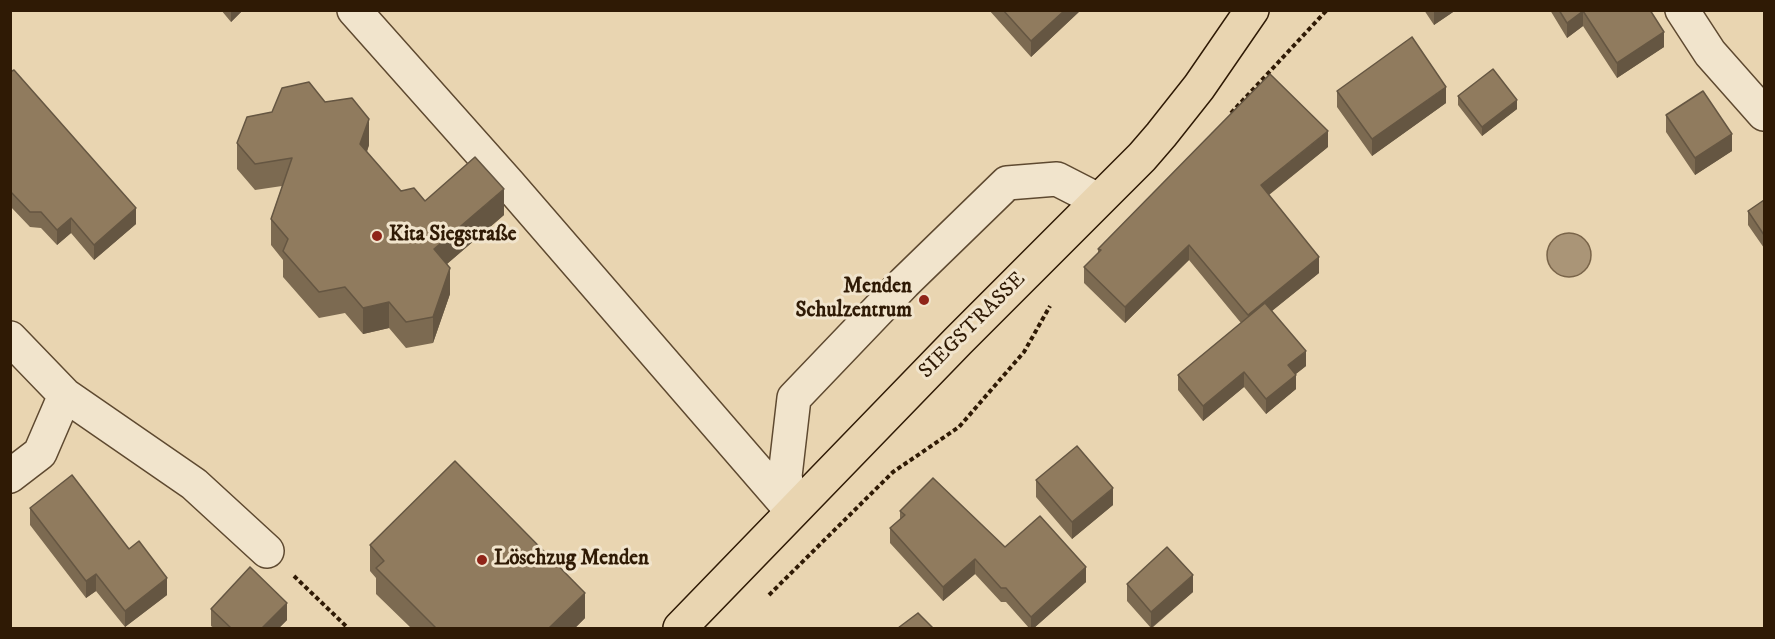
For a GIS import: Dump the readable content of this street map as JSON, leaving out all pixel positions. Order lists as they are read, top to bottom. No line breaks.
{"streets":{"main road":["SIEGSTRASSE"]},"places":["Kita Siegstraße","Menden Schulzentrum","Löschzug Menden"]}
